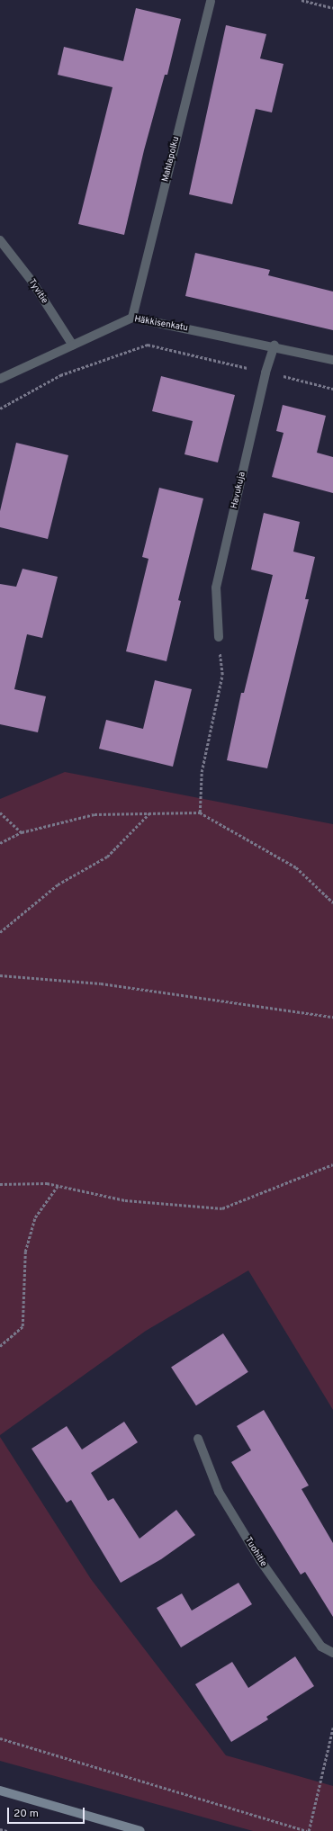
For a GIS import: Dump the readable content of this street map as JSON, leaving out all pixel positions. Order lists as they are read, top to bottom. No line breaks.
{"streets":{"street":["Mahlapolku","Tyvitie","Häkkisenkatu","Havukuja","Tuohitie"]},"crossings":[["Mahlapolku","Häkkisenkatu"],["Tyvitie","Häkkisenkatu"],["Häkkisenkatu","Havukuja"]],"scale_bar":"20 m"}
